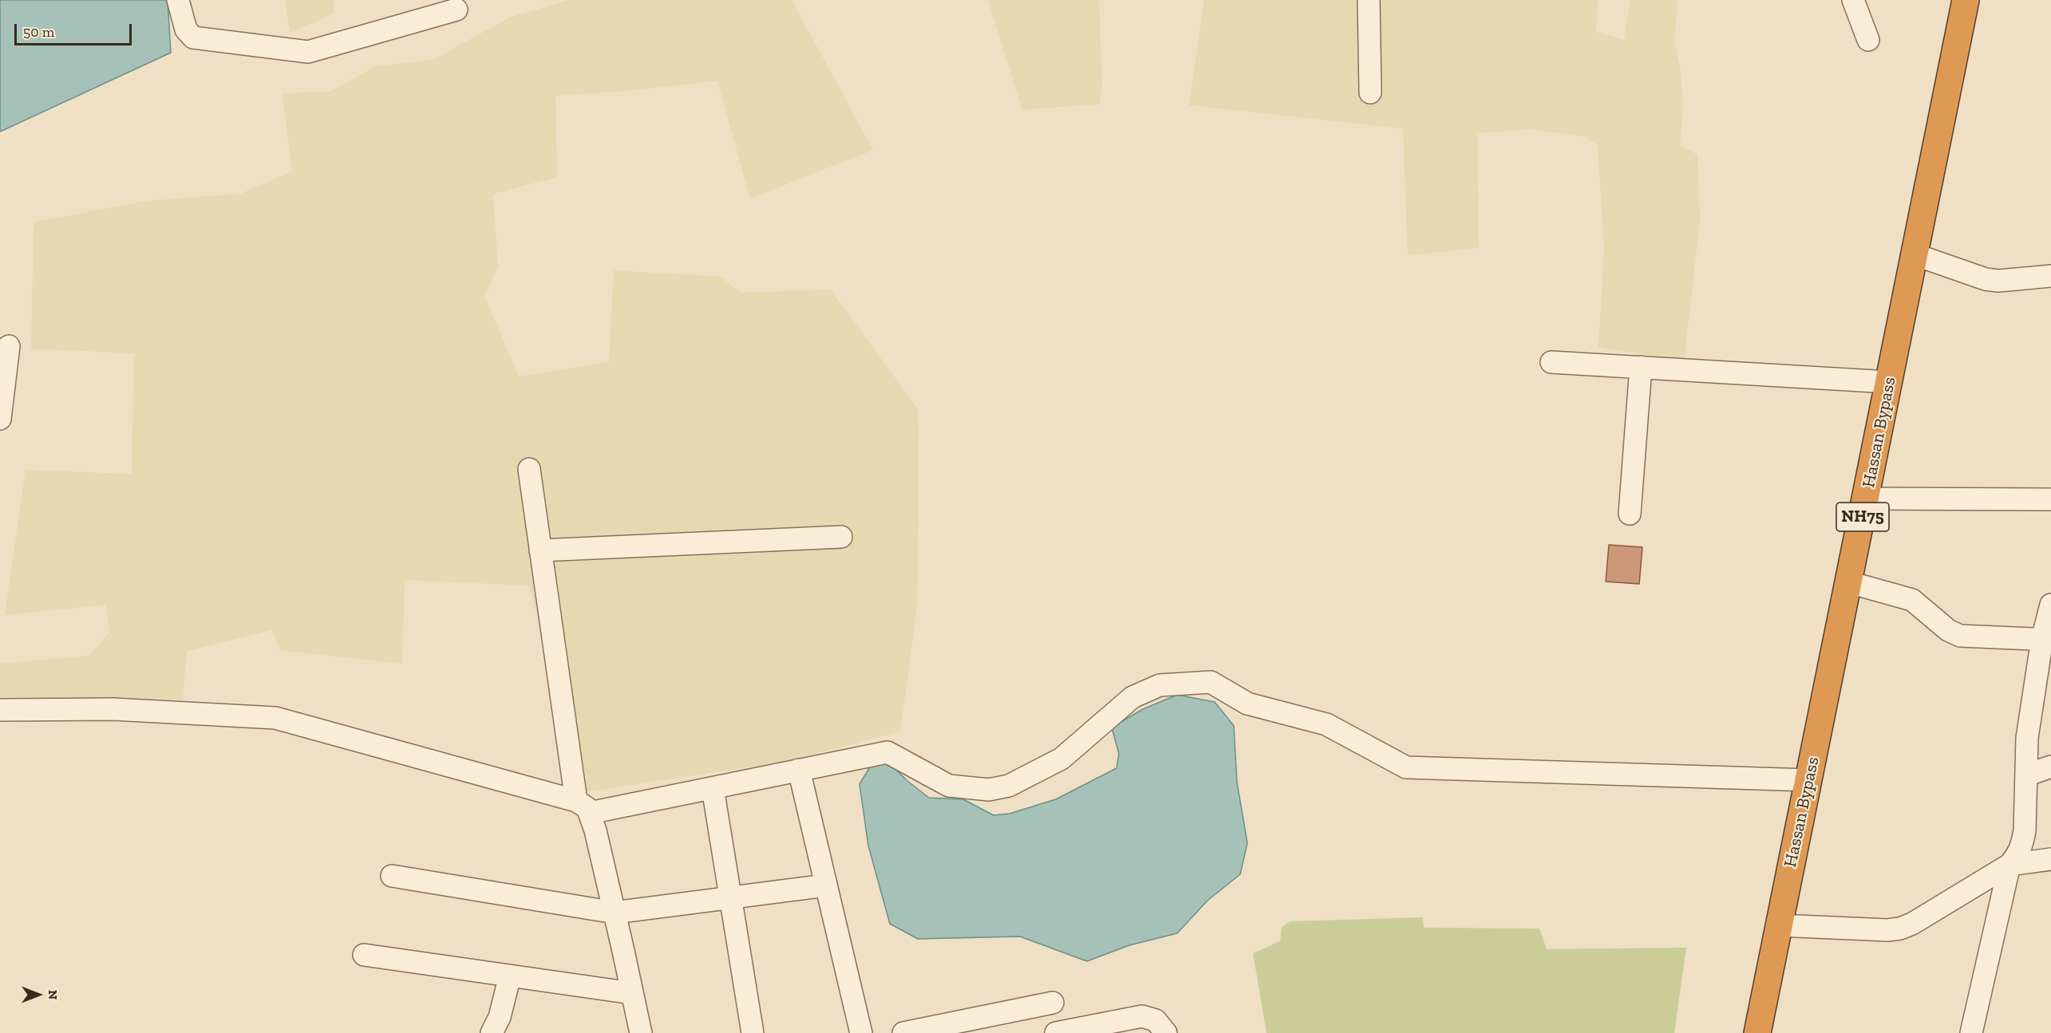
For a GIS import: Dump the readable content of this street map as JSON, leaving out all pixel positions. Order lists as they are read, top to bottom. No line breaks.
{"streets":{"highway":["Hassan Bypass","NH75"]},"scale_bar":"50 m","north":"right"}
